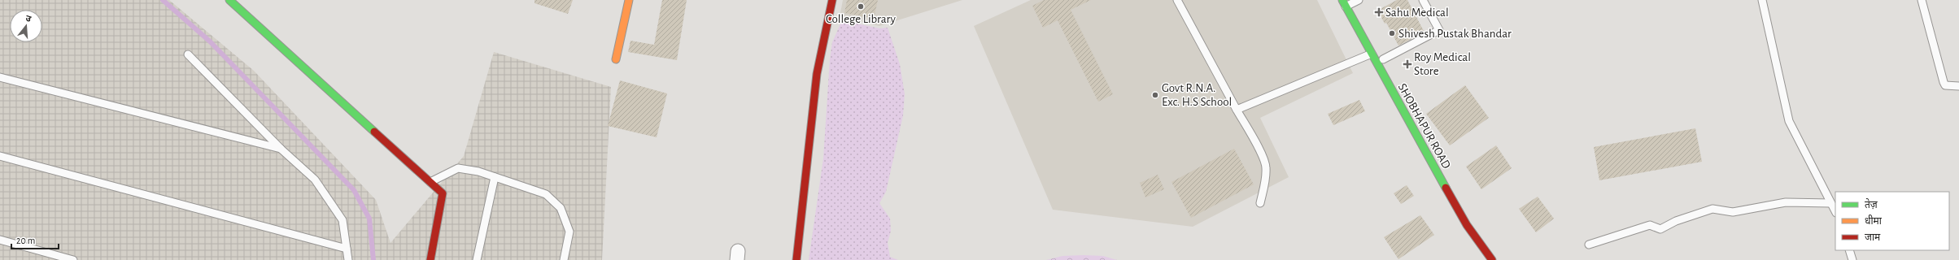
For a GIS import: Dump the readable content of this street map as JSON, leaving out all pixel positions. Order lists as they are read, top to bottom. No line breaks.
{"streets":{"street":["SHOBHAPUR ROAD"]},"places":{"other":["College Library","Shivesh Pustak Bhandar","Govt R.N.A. Exc. H.S School"],"health":["Sahu Medical","Roy Medical Store"]},"legend":["तेज़","धीमा","जाम"],"scale_bar":"20 m","north":"top"}
